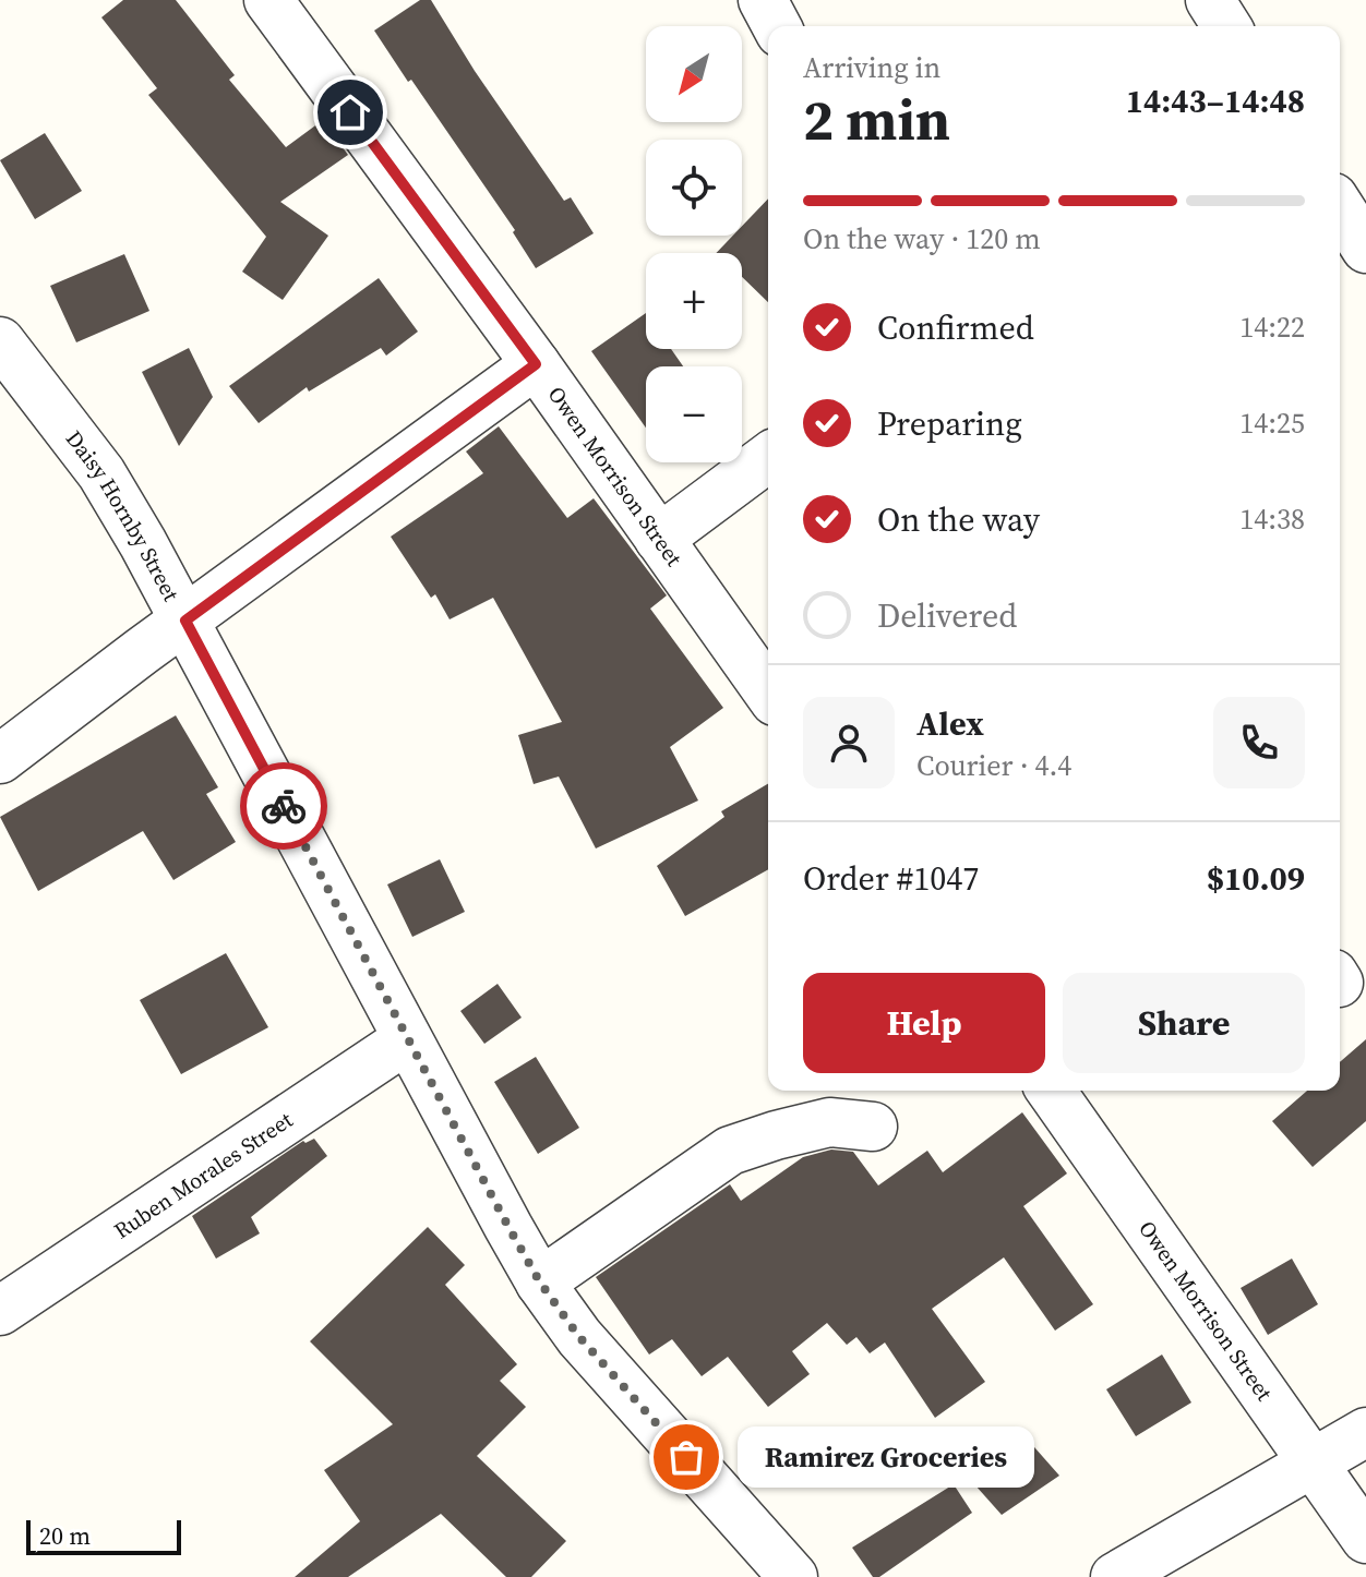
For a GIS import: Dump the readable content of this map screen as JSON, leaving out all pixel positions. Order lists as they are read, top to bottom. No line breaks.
{"streets":{"street":["Owen Morrison Street","Daisy Hornby Street","Ruben Morales Street"]},"crossings":[["Daisy Hornby Street","Ruben Morales Street"]],"places":["Ramirez Groceries"],"scale_bar":"20 m","north":"bottom left","page":{"map_buttons":["+","−"],"heading":["2 min","Arriving in","14:43–14:48"],"panel":["Alex","Courier · 4.4","Order #1047","$10.09"],"bar":"On the way · 120 m","list":[["Confirmed","14:22"],["Preparing","14:25"],["On the way","14:38"],"Delivered"],"buttons":["Help","Share"],"bubble":"Ramirez Groceries","scale":"20 m"}}
